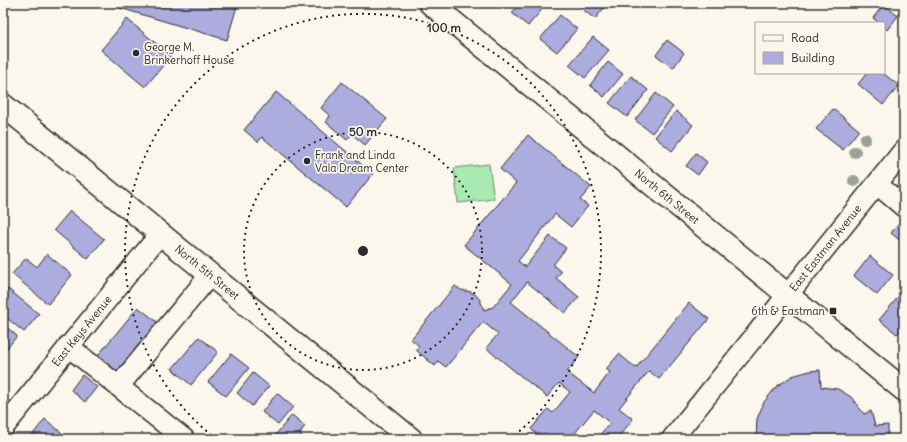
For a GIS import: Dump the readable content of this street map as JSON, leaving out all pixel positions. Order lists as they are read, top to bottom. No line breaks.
{"streets":{"main road":["North 6th Street","North 5th Street"],"street":["East Eastman Avenue","East Keys Avenue"]},"crossings":[["North 6th Street","East Eastman Avenue"],["North 5th Street","East Keys Avenue"]],"places":{"other":["George M. Brinkerhoff House","Frank and Linda Vala Dream Center"],"transit":["6th & Eastman"]},"legend":["Road","Building"],"rings":["100 m","50 m"]}
